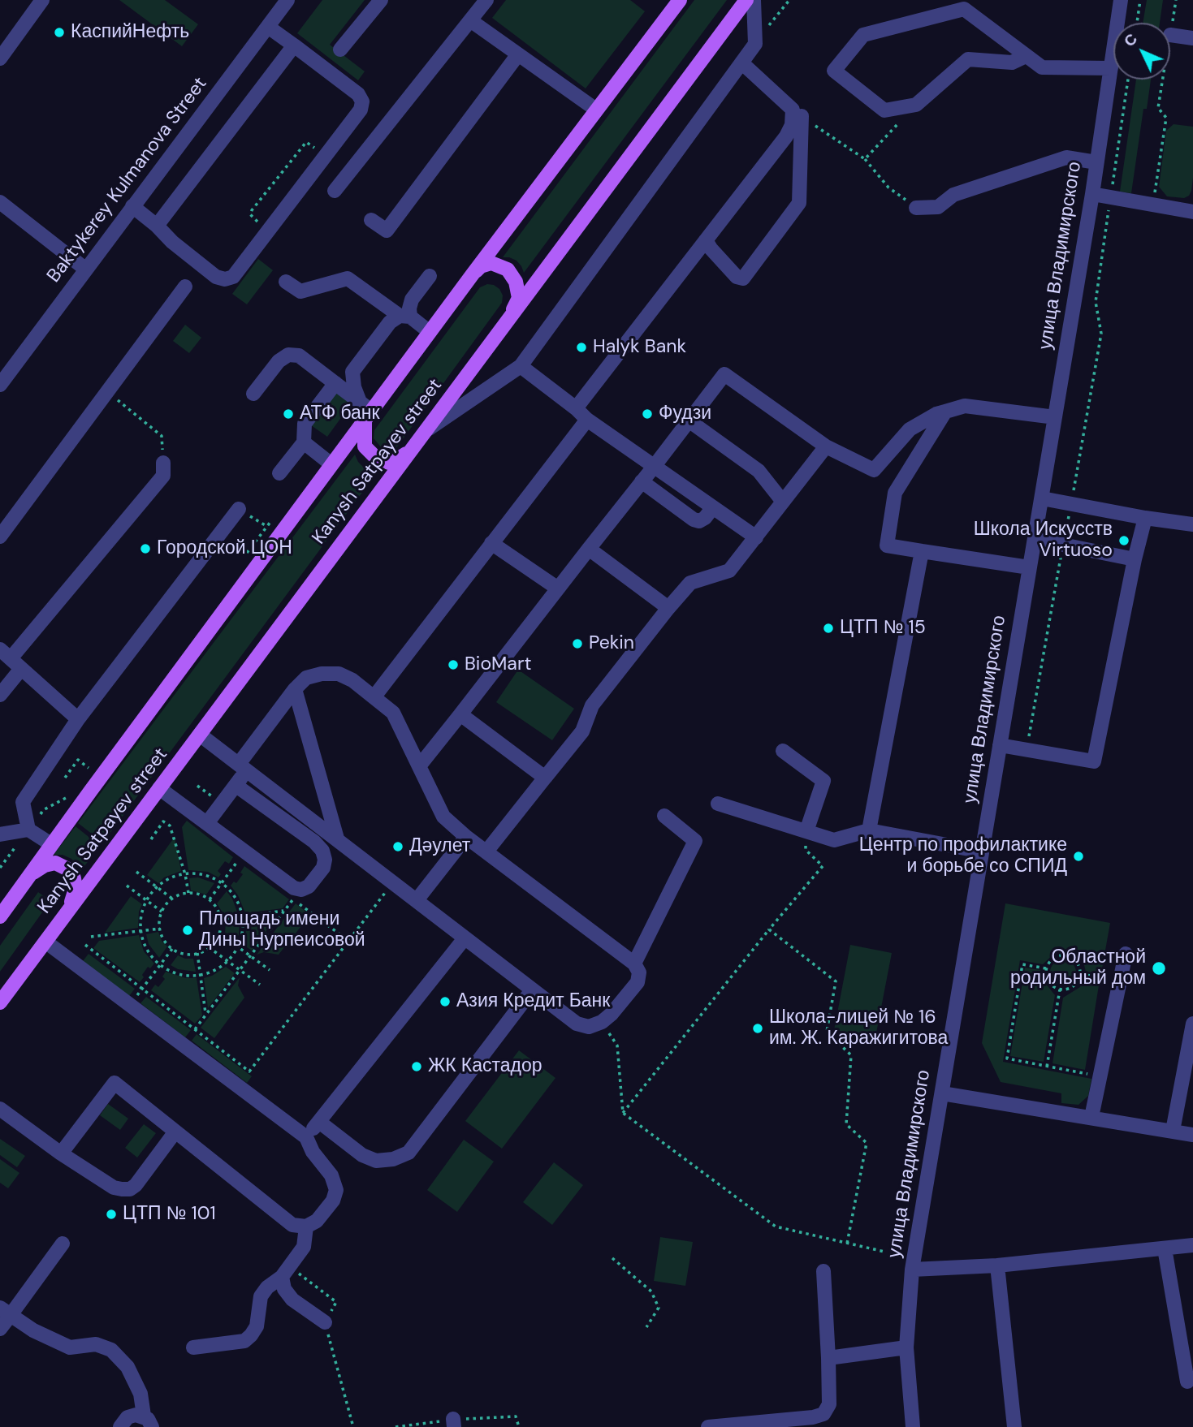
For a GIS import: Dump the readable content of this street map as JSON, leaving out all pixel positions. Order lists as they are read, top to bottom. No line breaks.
{"streets":{"main road":["Kanysh Satpayev street"],"street":["Baktykerey Kulmanova Street","улица Владимирского"]},"places":["КаспийНефть","Halyk Bank","АТФ банк","Фудзи","Школа Искусств Virtuoso","Городской ЦОН","ЦТП № 15","Pekin","BioMart","Дәулет","Центр по профилактике и борьбе со СПИД","Площадь имени Дины Нурпеисовой","Областной родильный дом","Азия Кредит Банк","Школа-лицей № 16 им. Ж. Каражигитова","ЖК Кастадор","ЦТП № 101"],"north":"top left"}
